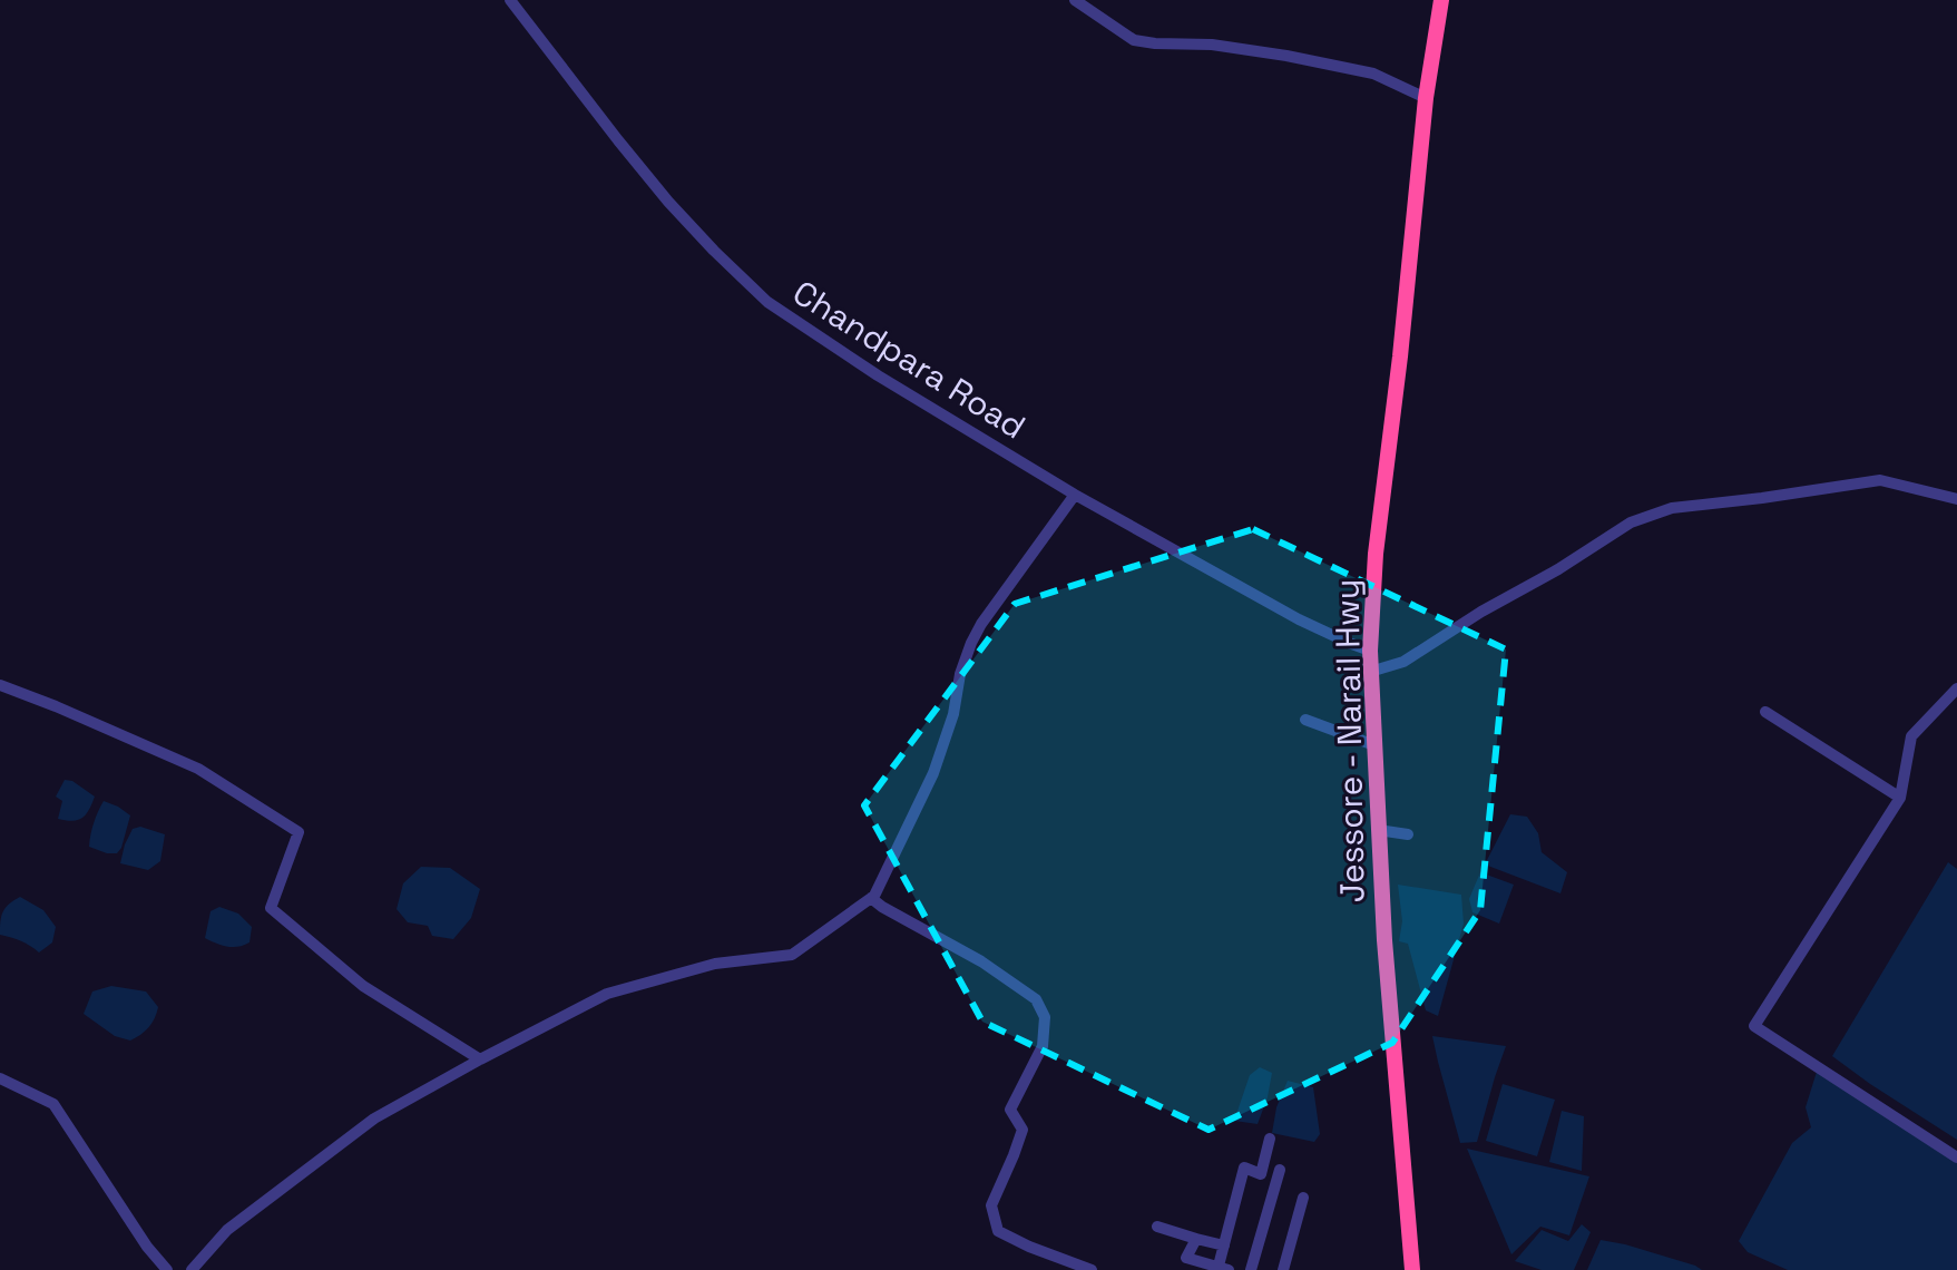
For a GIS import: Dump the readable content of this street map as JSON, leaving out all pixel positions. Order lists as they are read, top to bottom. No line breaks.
{"streets":{"highway":["Jessore - Narail Hwy"],"street":["Chandpara Road"]},"crossings":[["Chandpara Road","Jessore - Narail Hwy"]]}
